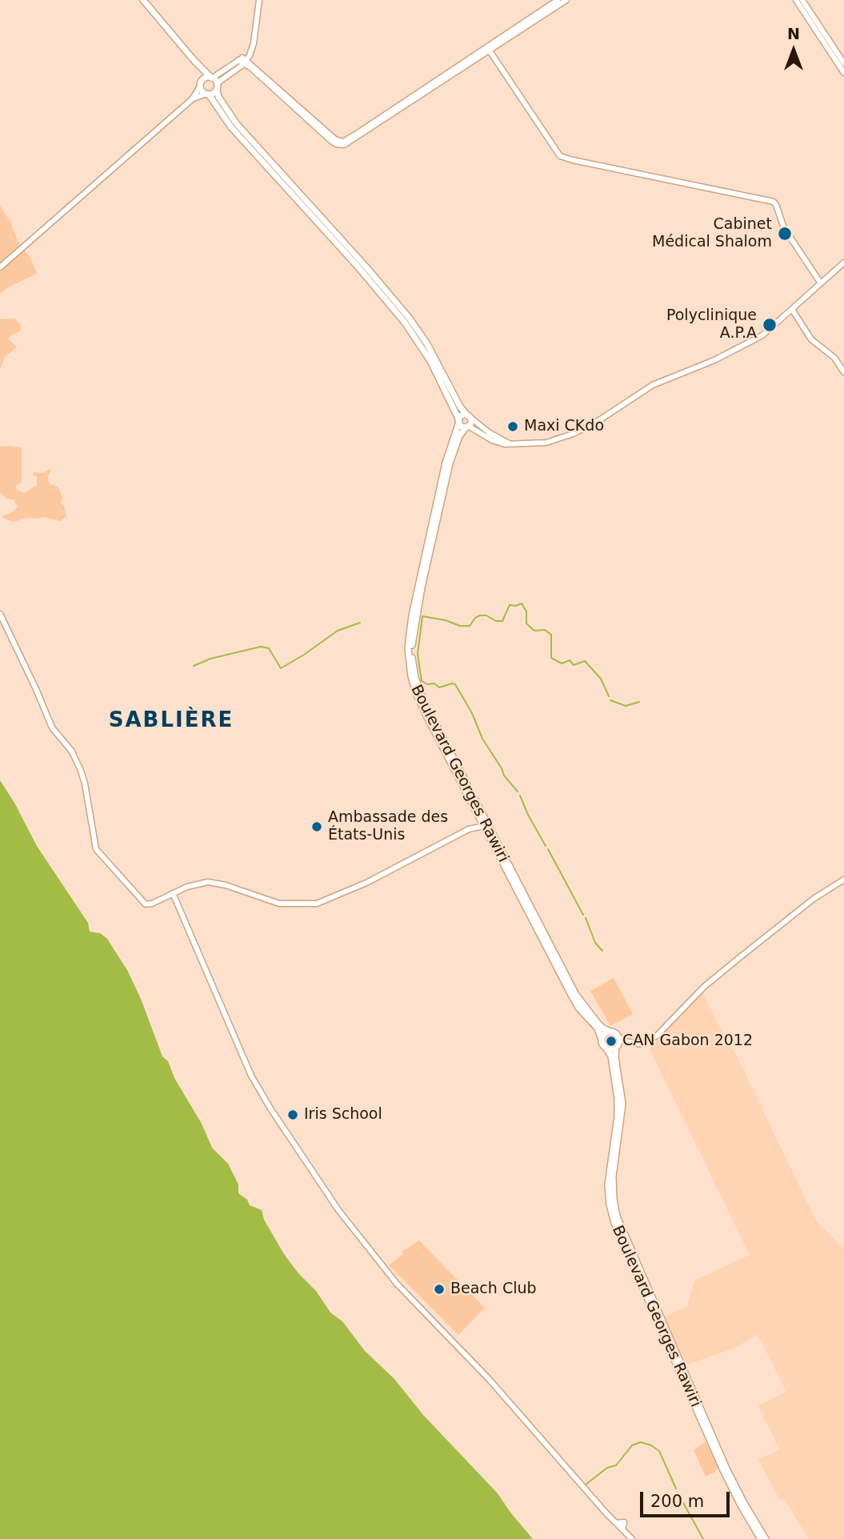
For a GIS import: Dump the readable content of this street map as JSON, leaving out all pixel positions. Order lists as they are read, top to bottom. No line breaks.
{"streets":{"main road":["Boulevard Georges Rawiri"]},"districts":["SABLIÈRE"],"places":["Cabinet Médical Shalom","Polyclinique A.P.A","Maxi CKdo","Ambassade des États-Unis","CAN Gabon 2012","Iris School","Beach Club"],"scale_bar":"200 m","north":"top"}
